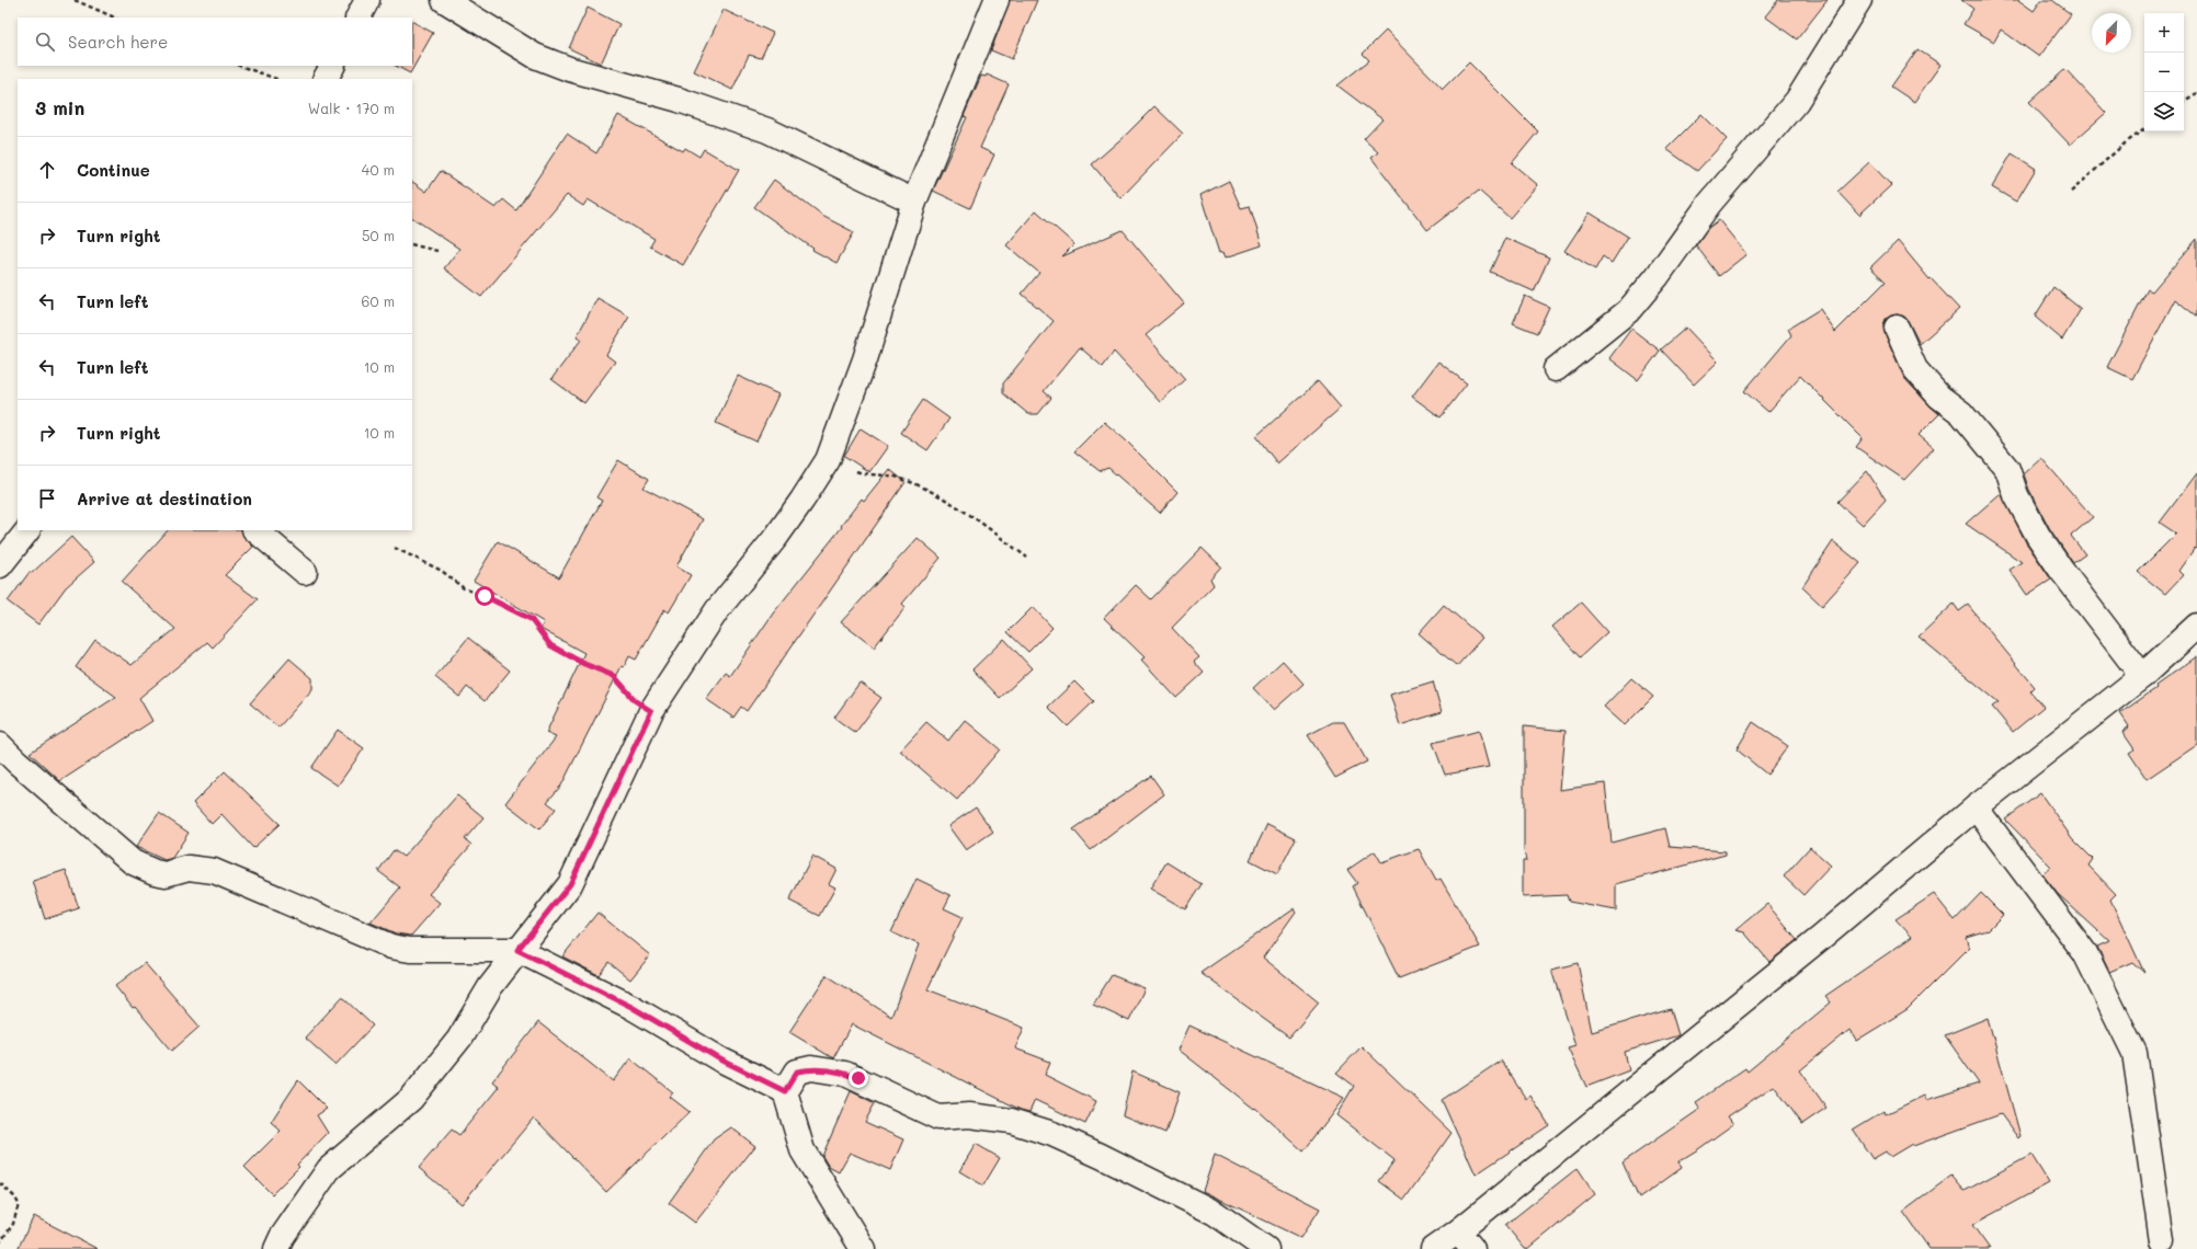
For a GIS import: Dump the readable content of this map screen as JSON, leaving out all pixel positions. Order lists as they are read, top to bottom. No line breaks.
{"north":"bottom left","page":{"map_buttons":["+","−"],"search":"Search here","heading":["3 min","Walk · 170 m"],"list":[["Continue","40 m"],["Turn right","50 m"],["Turn left","60 m"],["Turn left","10 m"],["Turn right","10 m"],"Arrive at destination"]}}
